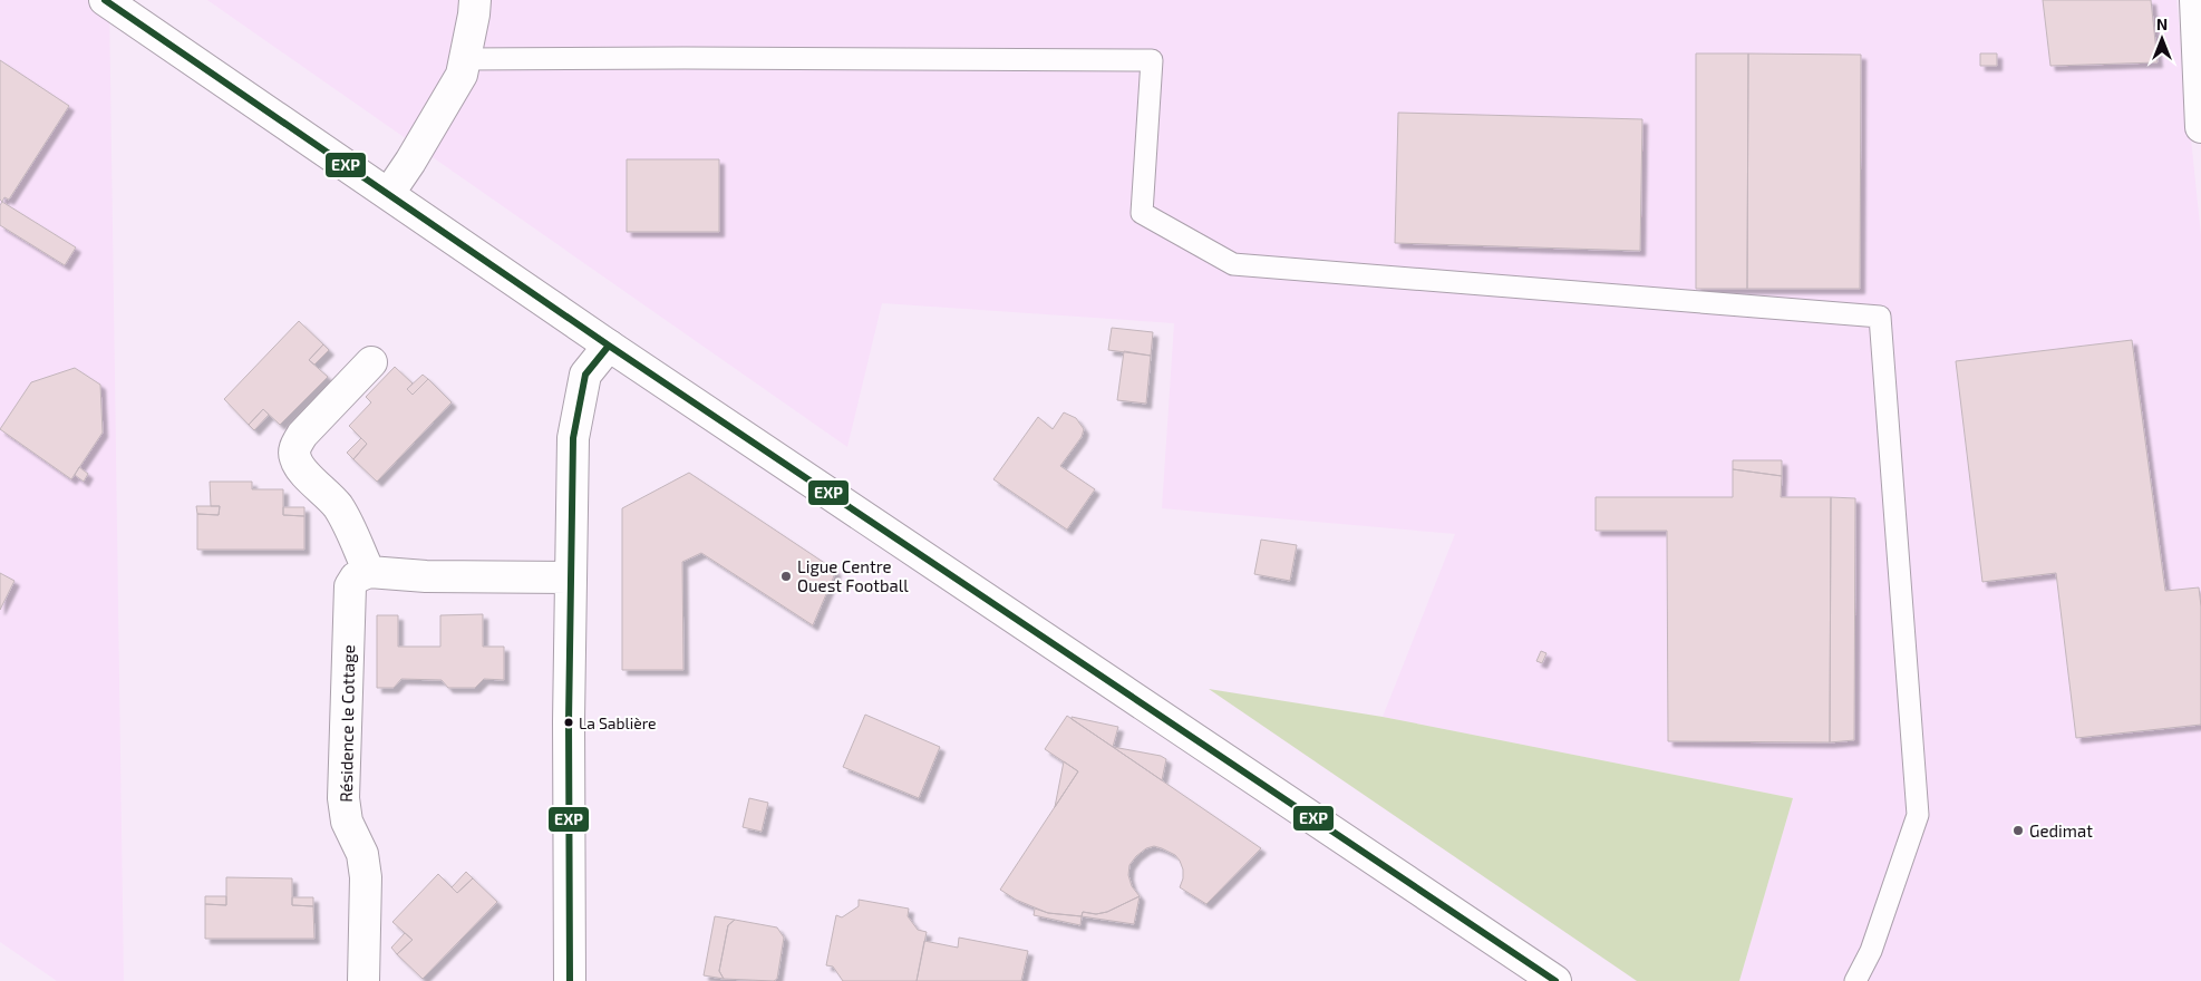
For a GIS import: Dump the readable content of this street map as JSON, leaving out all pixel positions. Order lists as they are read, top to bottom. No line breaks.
{"streets":{"street":["Résidence le Cottage"]},"places":["Ligue Centre Ouest Football","La Sablière","Gedimat"],"lines":["transit line EXP"],"north":"top"}
